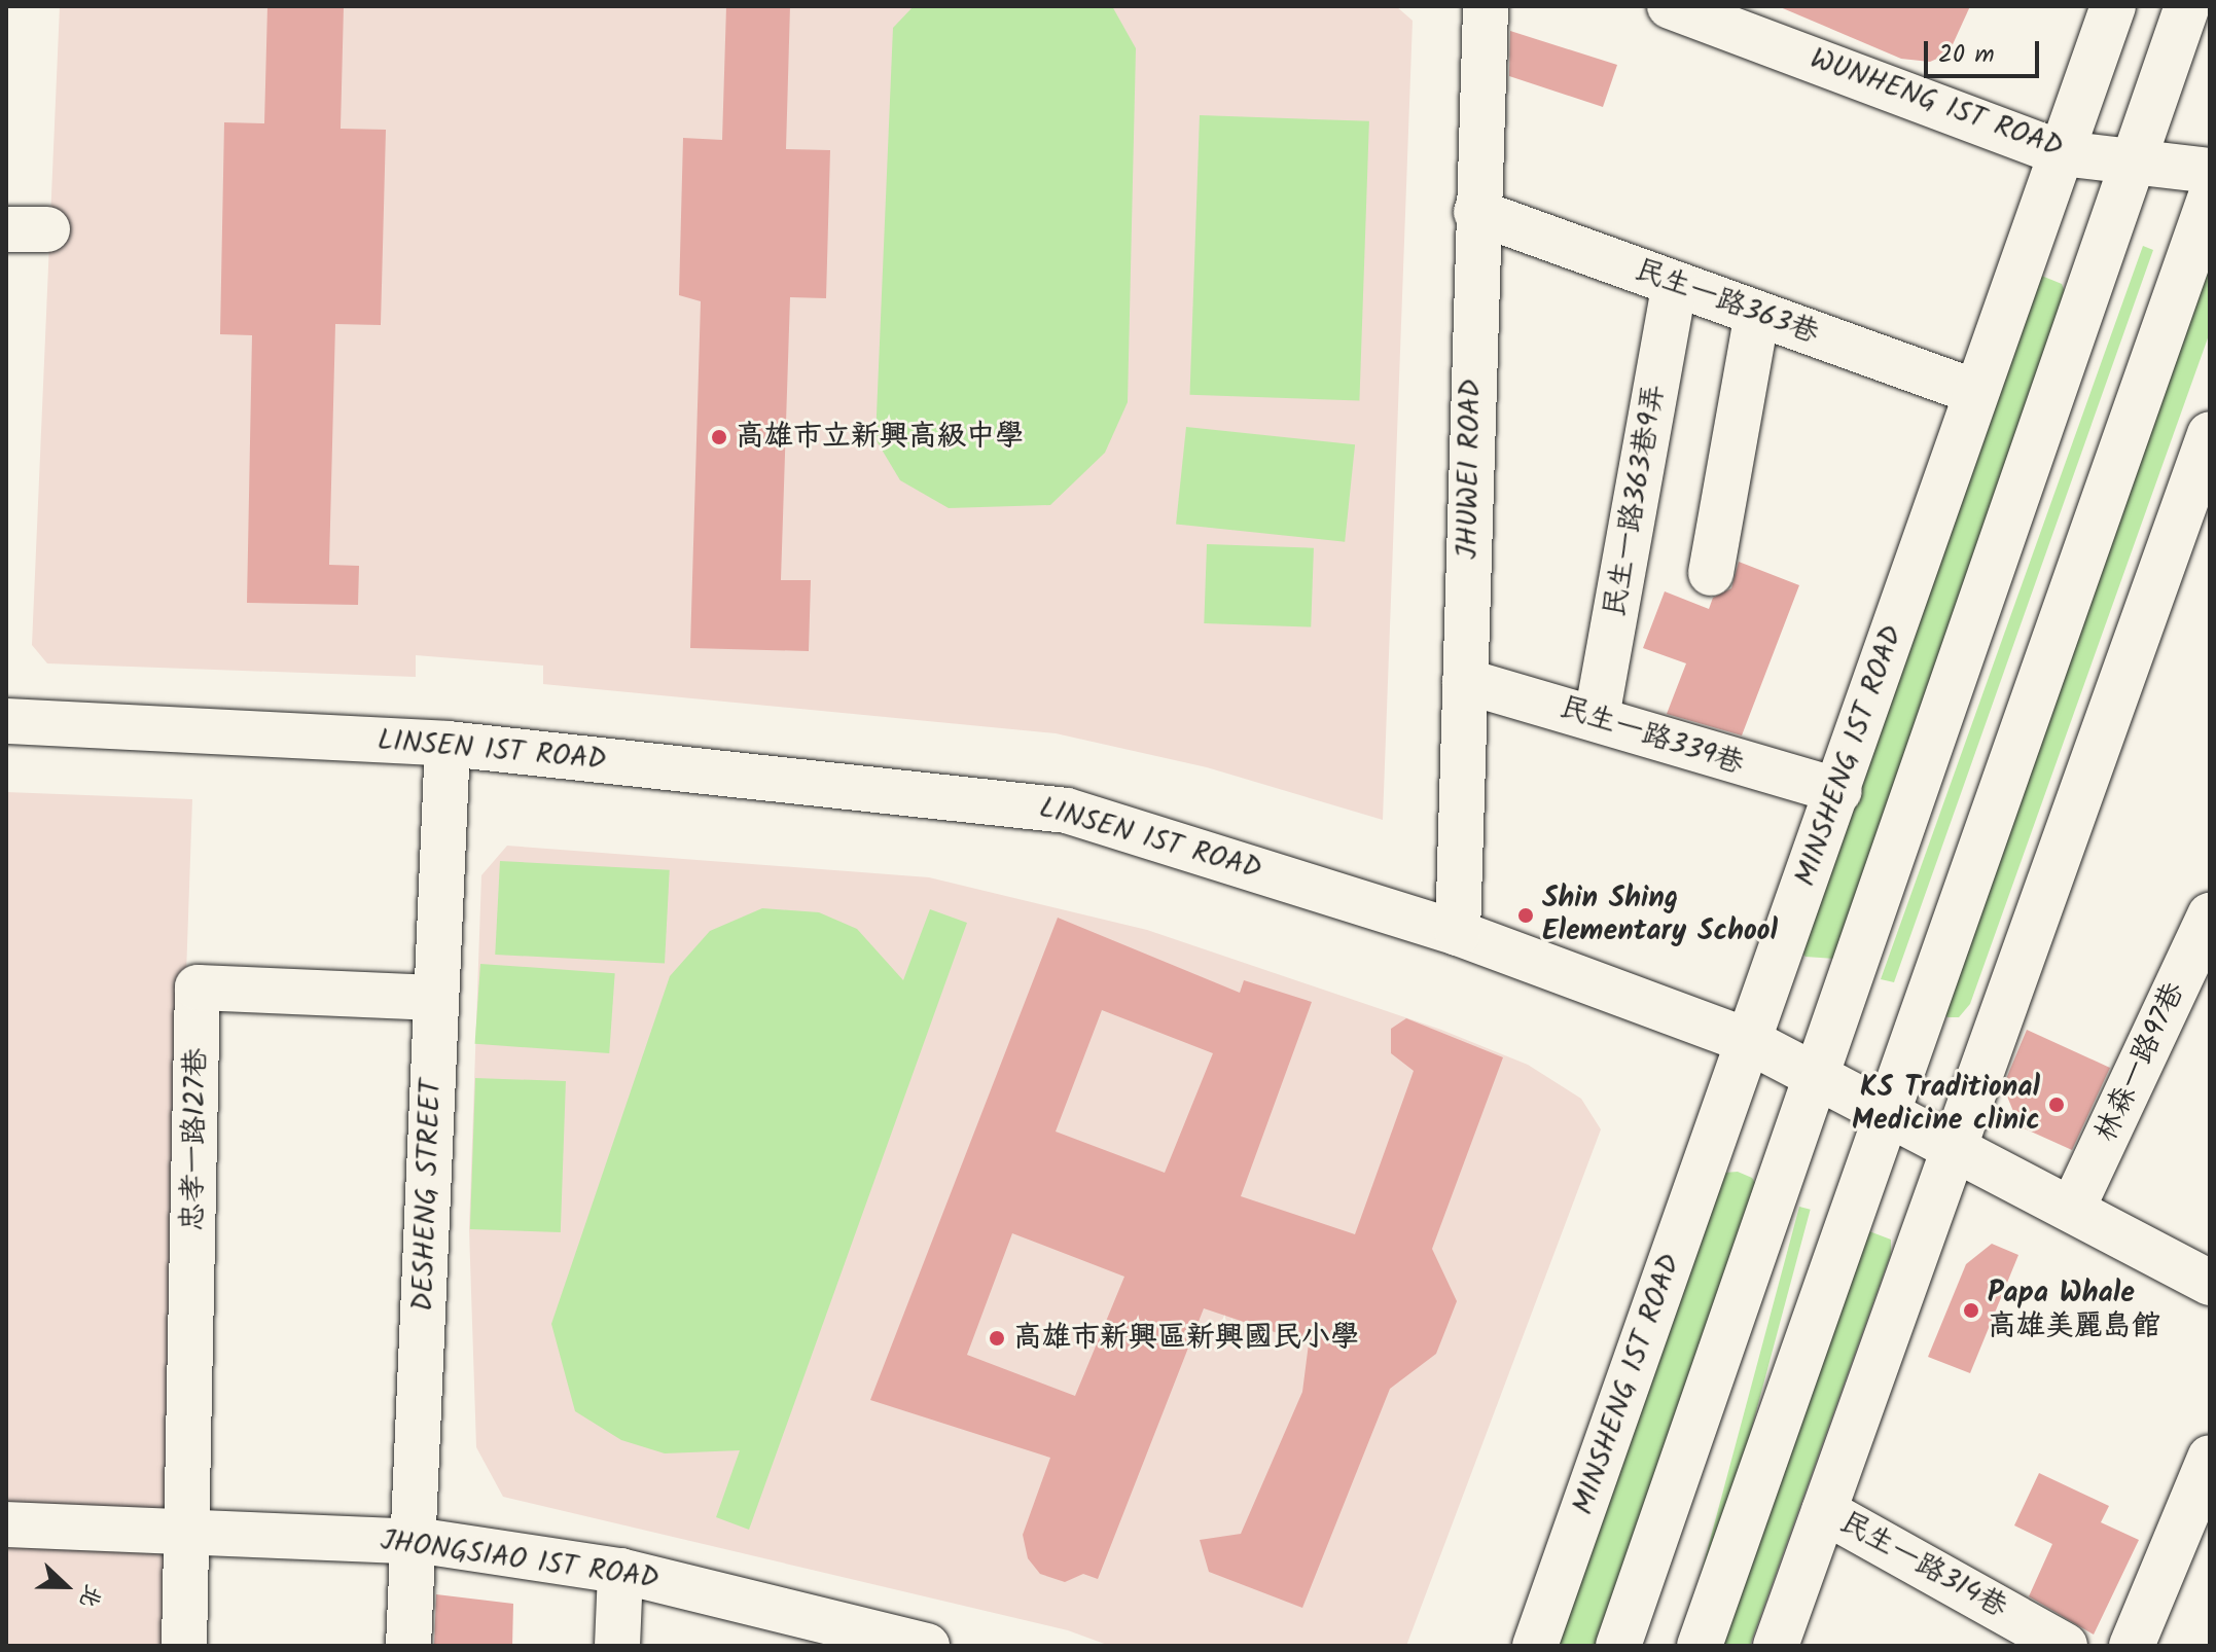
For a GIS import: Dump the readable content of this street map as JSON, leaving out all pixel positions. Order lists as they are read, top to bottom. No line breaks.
{"streets":{"street":["WUNHENG 1ST ROAD","民生一路363巷","JHUWEI ROAD","民生一路363巷9弄","民生一路339巷","LINSEN 1ST ROAD","MINSHENG 1ST ROAD","林森一路97巷","忠孝一路127巷","DESHENG STREET","JHONGSIAO 1ST ROAD","民生一路314巷"]},"crossings":[["WUNHENG 1ST ROAD","MINSHENG 1ST ROAD"],["民生一路363巷","JHUWEI ROAD"],["民生一路363巷","民生一路363巷9弄"],["民生一路363巷","MINSHENG 1ST ROAD"],["JHUWEI ROAD","民生一路339巷"],["JHUWEI ROAD","LINSEN 1ST ROAD"],["民生一路363巷9弄","民生一路339巷"],["民生一路339巷","MINSHENG 1ST ROAD"],["LINSEN 1ST ROAD","MINSHENG 1ST ROAD"],["LINSEN 1ST ROAD","林森一路97巷"],["LINSEN 1ST ROAD","DESHENG STREET"],["忠孝一路127巷","DESHENG STREET"],["忠孝一路127巷","JHONGSIAO 1ST ROAD"],["DESHENG STREET","JHONGSIAO 1ST ROAD"]],"places":["高雄市立新興高級中學","Shin Shing Elementary School","KS Traditional Medicine clinic","Papa Whale 高雄美麗島館","高雄市新興區新興國民小學"],"scale_bar":"20 m","north":"right"}
